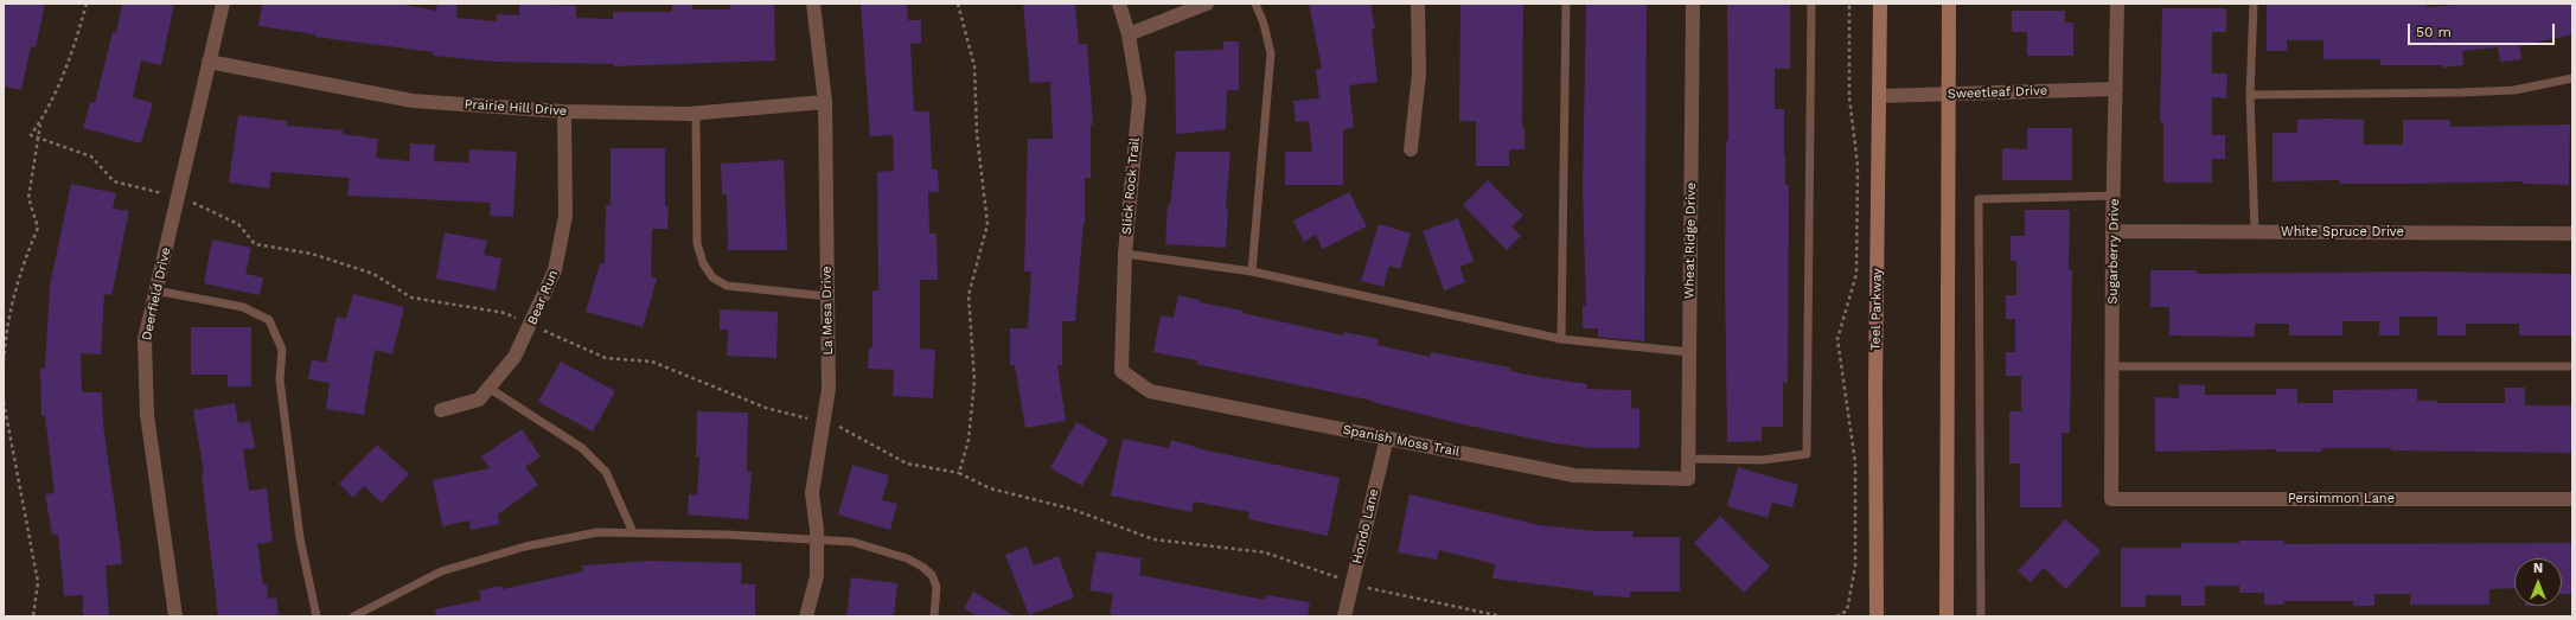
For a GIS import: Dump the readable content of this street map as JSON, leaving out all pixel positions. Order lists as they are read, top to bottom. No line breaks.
{"streets":{"main road":["Teel Parkway"],"street":["Sweetleaf Drive","Prairie Hill Drive","Slick Rock Trail","White Spruce Drive","Wheat Ridge Drive","Sugarberry Drive","Deerfield Drive","Bear Run","La Mesa Drive","Spanish Moss Trail","Persimmon Lane","Hondo Lane"]},"crossings":[["Sweetleaf Drive","Sugarberry Drive"],["Sweetleaf Drive","Teel Parkway"],["Prairie Hill Drive","Deerfield Drive"],["Prairie Hill Drive","Bear Run"],["Prairie Hill Drive","La Mesa Drive"],["Slick Rock Trail","Spanish Moss Trail"],["White Spruce Drive","Sugarberry Drive"],["Wheat Ridge Drive","Spanish Moss Trail"],["Sugarberry Drive","Persimmon Lane"],["Spanish Moss Trail","Hondo Lane"]],"scale_bar":"50 m","north":"top"}
